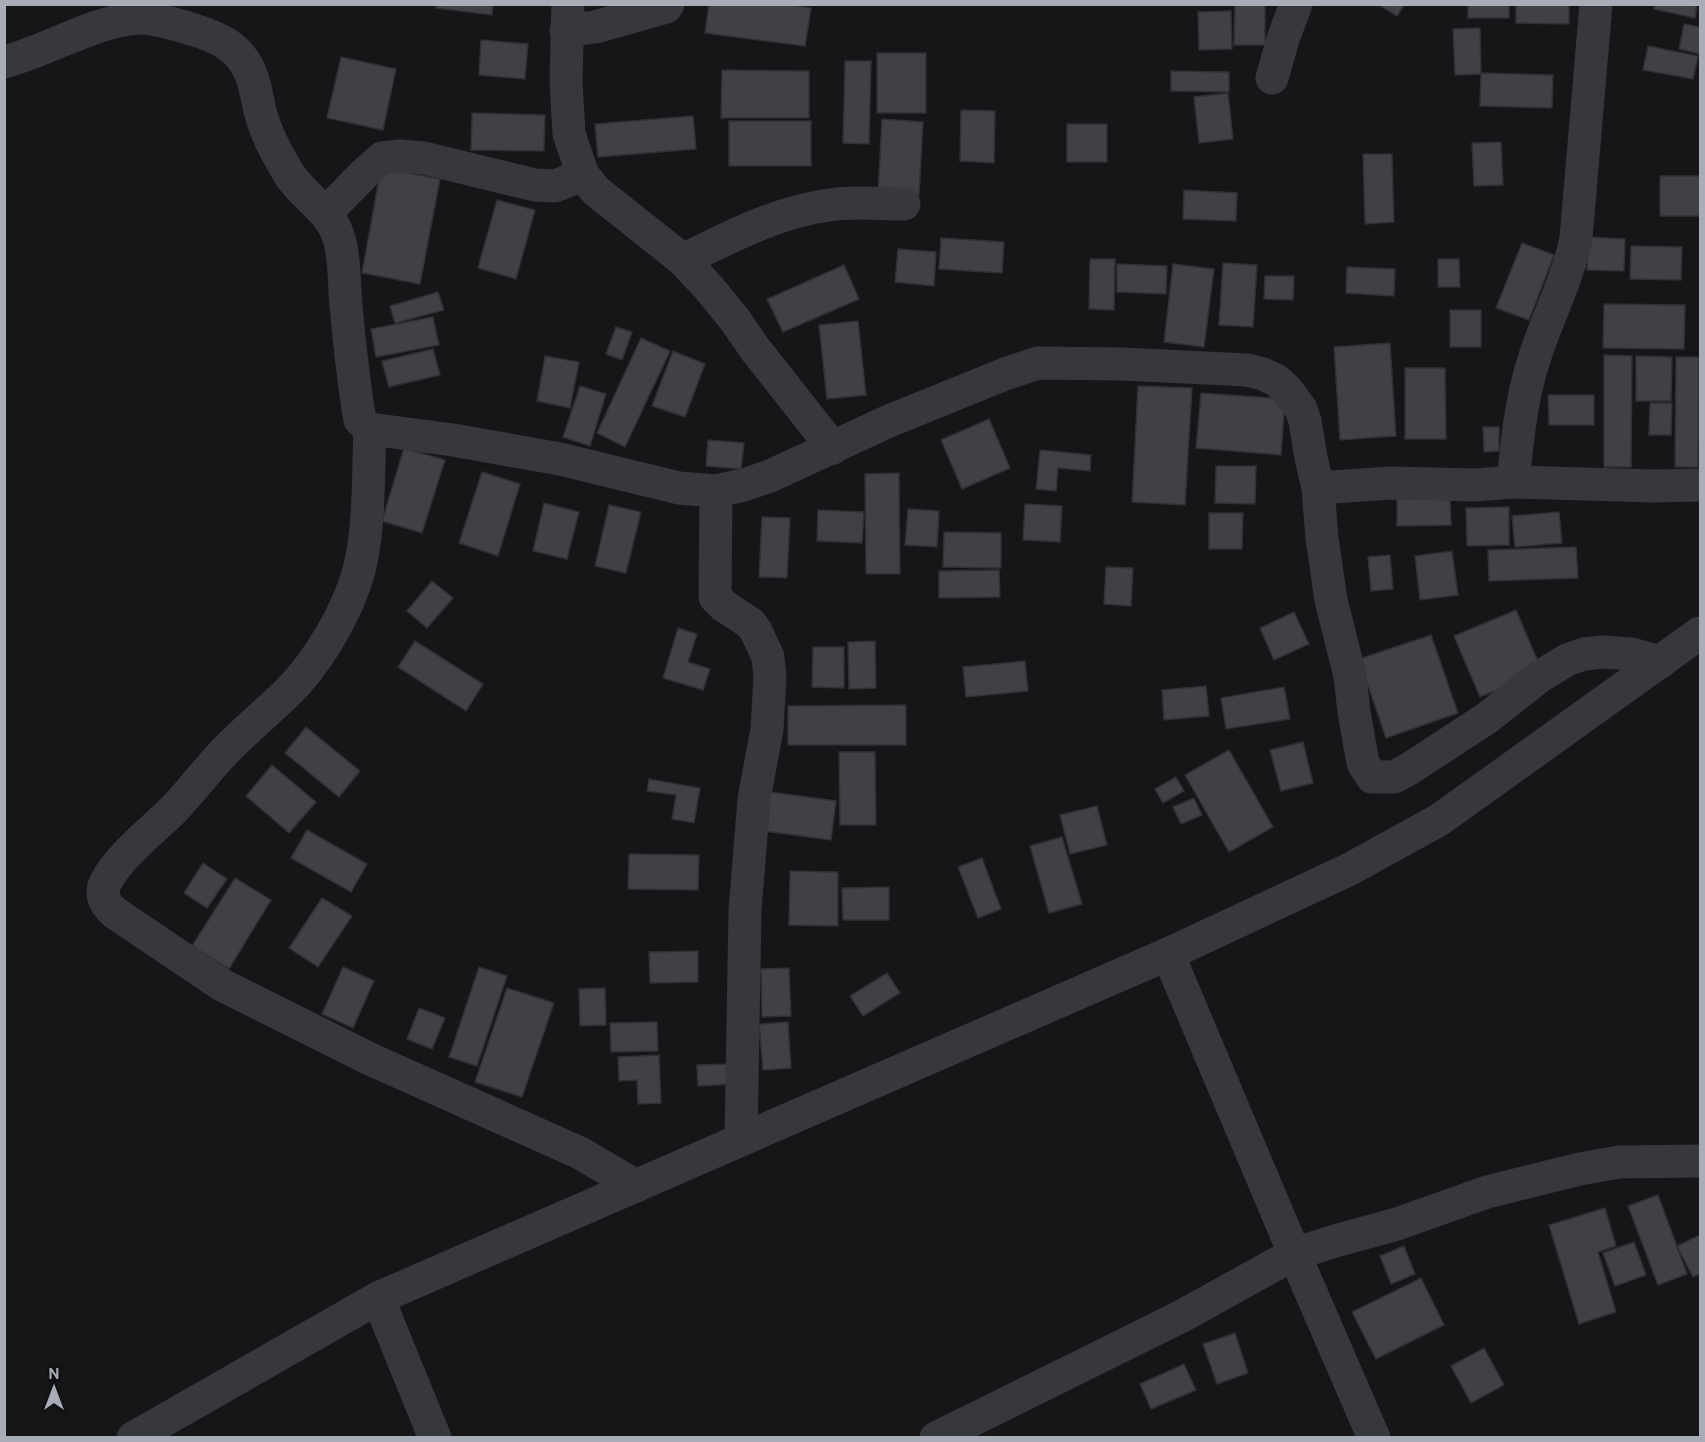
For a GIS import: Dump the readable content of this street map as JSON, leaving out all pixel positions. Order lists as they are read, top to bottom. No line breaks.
{"north":"top"}
